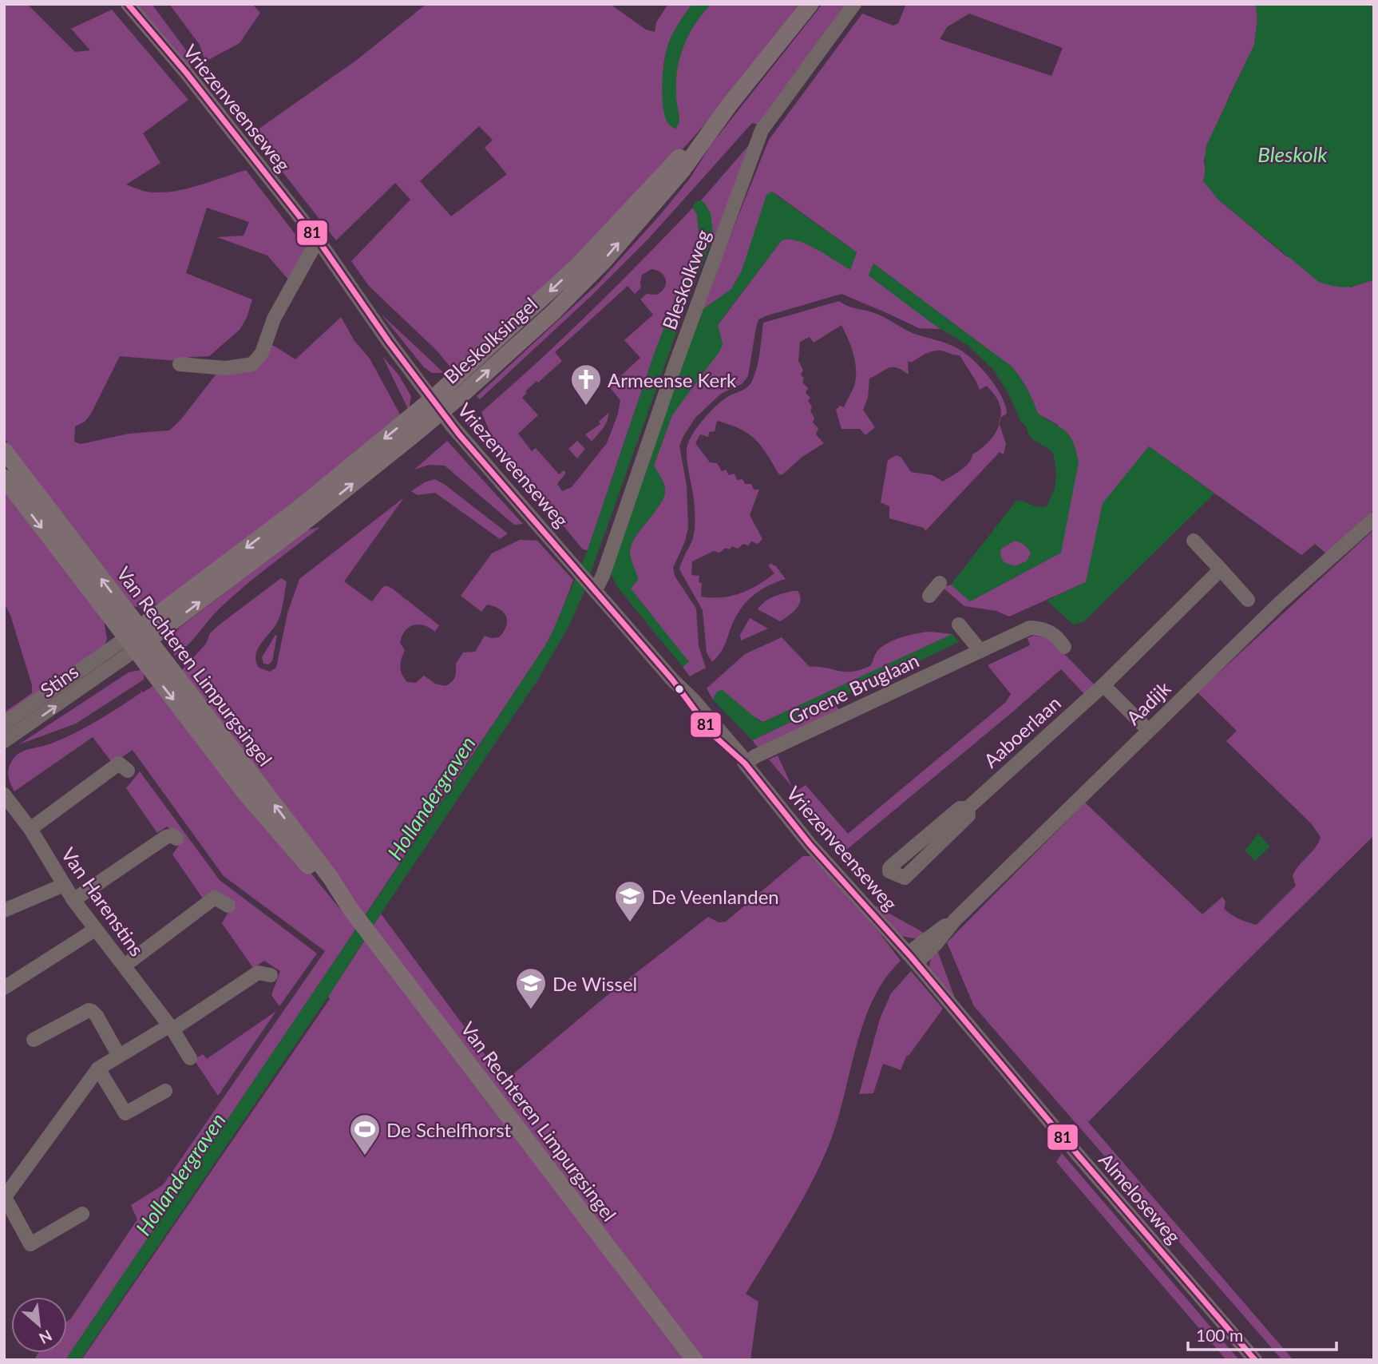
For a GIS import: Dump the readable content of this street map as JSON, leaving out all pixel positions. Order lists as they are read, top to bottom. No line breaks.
{"streets":{"main road":["Bleskolksingel","Van Rechteren Limpurgsingel"],"street":["Vriezenveenseweg","Bleskolkweg","Stins","Groene Bruglaan","Aadijk","Aaboerlaan","Van Harenstins","Almeloseweg"]},"crossings":[["Vriezenveenseweg","Bleskolkweg"],["Vriezenveenseweg","Bleskolksingel"],["Vriezenveenseweg","Groene Bruglaan"],["Vriezenveenseweg","Aadijk"],["Vriezenveenseweg","Almeloseweg"],["Bleskolksingel","Van Rechteren Limpurgsingel"],["Bleskolksingel","Stins"],["Van Rechteren Limpurgsingel","Stins"],["Aadijk","Almeloseweg"]],"water":["Bleskolk","Hollandergraven"],"places":{"church":["Armeense Kerk"],"school or university":["De Veenlanden","De Wissel"],"sports":["De Schelfhorst"]},"lines":["transit line 81"],"scale_bar":"100 m","north":"bottom right"}
